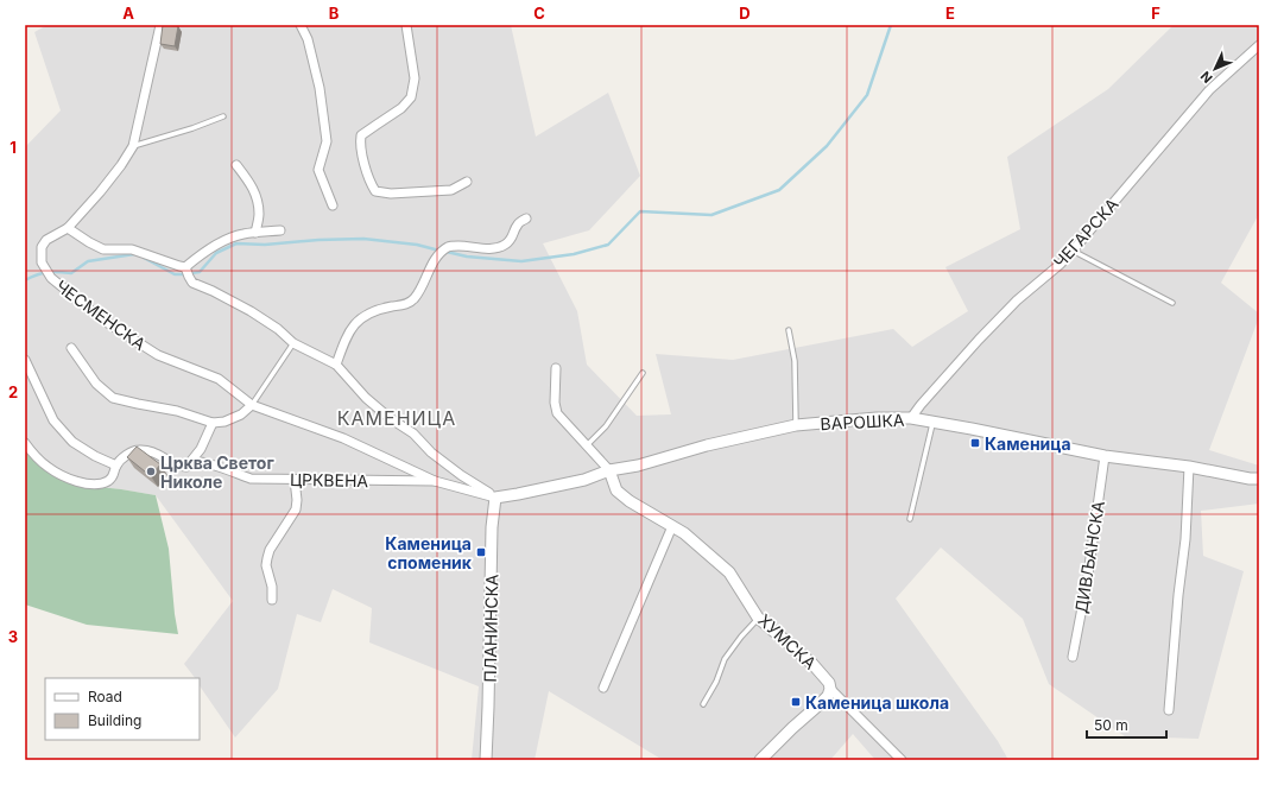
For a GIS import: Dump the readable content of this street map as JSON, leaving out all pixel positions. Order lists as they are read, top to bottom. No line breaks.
{"streets":{"street":["ЧЕГАРСКА","ЧЕСМЕНСКА","ВАРОШКА","ЦРКВЕНА","ДИВЉАНСКА","ПЛАНИНСКА","ХУМСКА"]},"crossings":[["ЧЕГАРСКА","ВАРОШКА"],["ЧЕСМЕНСКА","ЦРКВЕНА"],["ВАРОШКА","ЦРКВЕНА"],["ВАРОШКА","ДИВЉАНСКА"],["ВАРОШКА","ХУМСКА"],["ЦРКВЕНА","ПЛАНИНСКА"],["ЦРКВЕНА","ХУМСКА"]],"districts":["КАМЕНИЦА"],"places":{"transit":["Каменица","Каменица споменик","Каменица школа"],"other":["Црква Светог Николе"]},"legend":["Road","Building"],"scale_bar":"50 m","north":"bottom left","grid":{"columns":["A","B","C","D","E","F"],"rows":["1","2","3"]}}
